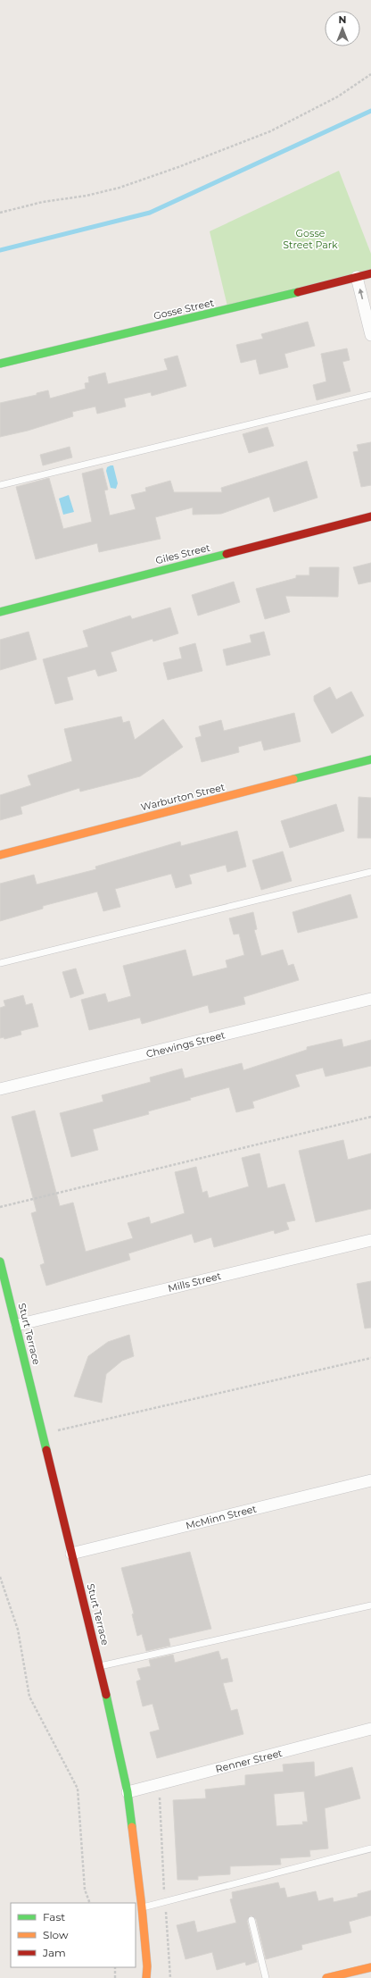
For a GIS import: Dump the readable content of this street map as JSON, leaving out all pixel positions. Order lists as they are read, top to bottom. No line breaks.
{"streets":{"street":["Gosse Street","Giles Street","Warburton Street","Chewings Street","Mills Street","Sturt Terrace","McMinn Street","Renner Street"]},"crossings":[["Mills Street","Sturt Terrace"],["Sturt Terrace","McMinn Street"],["Sturt Terrace","Renner Street"]],"parks":["Gosse Street Park"],"legend":["Fast","Slow","Jam"],"north":"top"}
